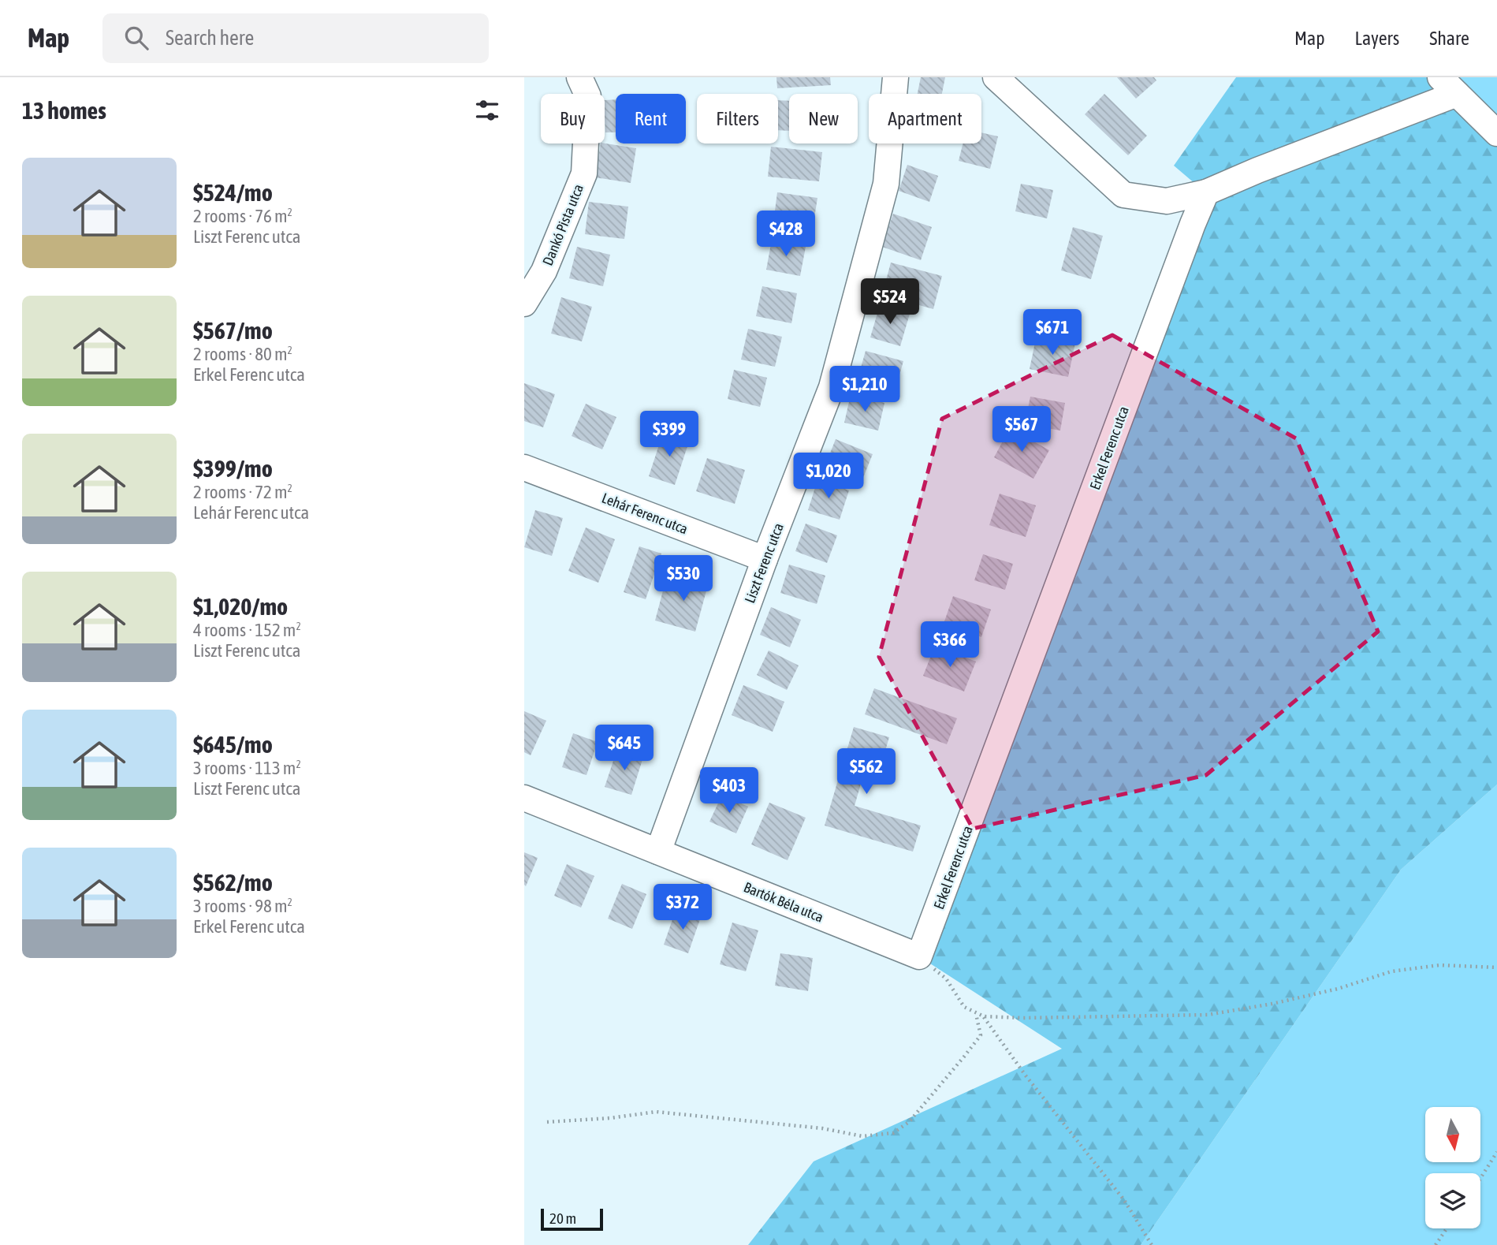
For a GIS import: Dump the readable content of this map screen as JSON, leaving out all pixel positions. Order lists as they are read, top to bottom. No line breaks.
{"streets":{"street":["Dankó Pista utca","Erkel Ferenc utca","Lehár Ferenc utca","Liszt Ferenc utca","Bartók Béla utca"]},"crossings":[["Erkel Ferenc utca","Bartók Béla utca"],["Lehár Ferenc utca","Liszt Ferenc utca"],["Liszt Ferenc utca","Bartók Béla utca"]],"scale_bar":"20 m","north":"bottom","page":{"header":"Map","search":"Search here","nav":["Map","Layers","Share"],"heading":"13 homes","chip":["Buy","Rent","Filters","New","Apartment"],"list":[{"name":"$524/mo","note":"2 rooms · 76 m² · Liszt Ferenc utca"},{"name":"$567/mo","note":"2 rooms · 80 m² · Erkel Ferenc utca"},{"name":"$399/mo","note":"2 rooms · 72 m² · Lehár Ferenc utca"},{"name":"$1,020/mo","note":"4 rooms · 152 m² · Liszt Ferenc utca"},{"name":"$645/mo","note":"3 rooms · 113 m² · Liszt Ferenc utca"},{"name":"$562/mo","note":"3 rooms · 98 m² · Erkel Ferenc utca"}],"price":["$428","$524","$671","$1,210","$567","$399","$1,020","$530","$366","$645","$562","$403","$372"],"scale":"20 m"}}
